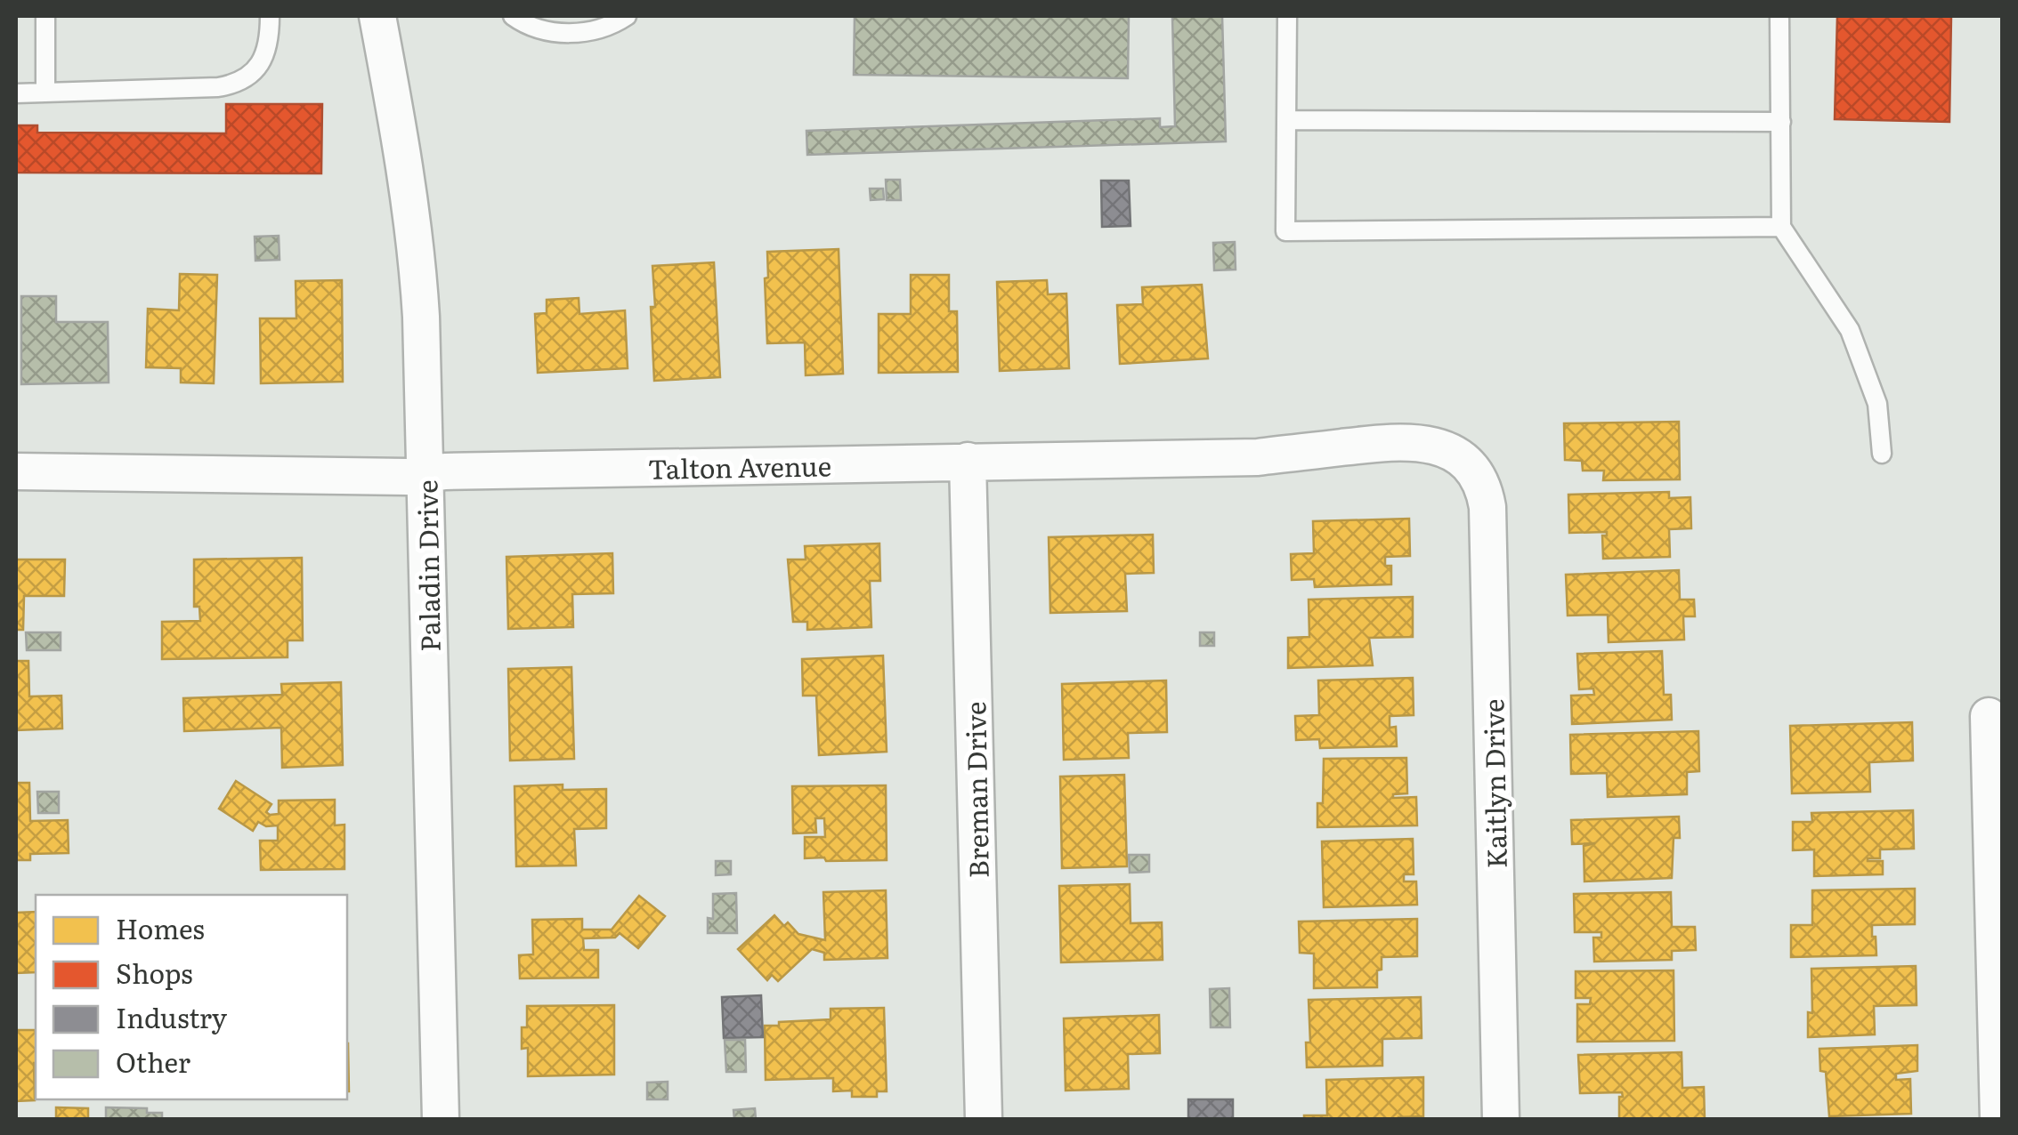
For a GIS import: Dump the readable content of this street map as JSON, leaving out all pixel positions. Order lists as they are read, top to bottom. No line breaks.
{"streets":{"street":["Talton Avenue","Paladin Drive","Kaitlyn Drive","Breman Drive"]},"crossings":[["Talton Avenue","Paladin Drive"],["Talton Avenue","Kaitlyn Drive"],["Talton Avenue","Breman Drive"]],"legend":["Homes","Shops","Industry","Other"]}
